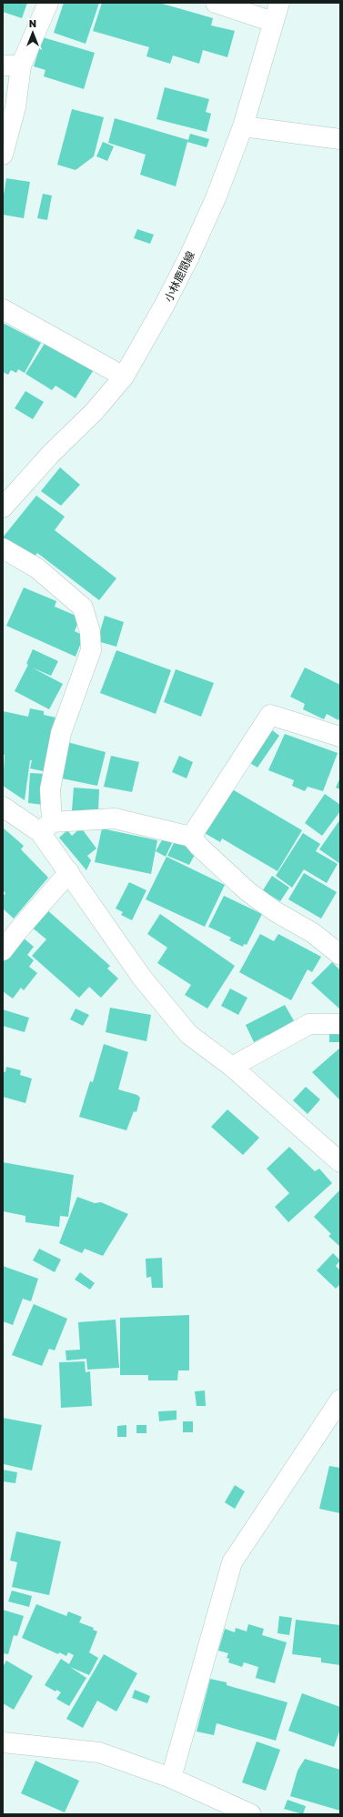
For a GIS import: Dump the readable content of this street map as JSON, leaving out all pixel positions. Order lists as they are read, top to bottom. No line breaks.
{"streets":{"street":["小林鹿間線"]},"north":"top"}
